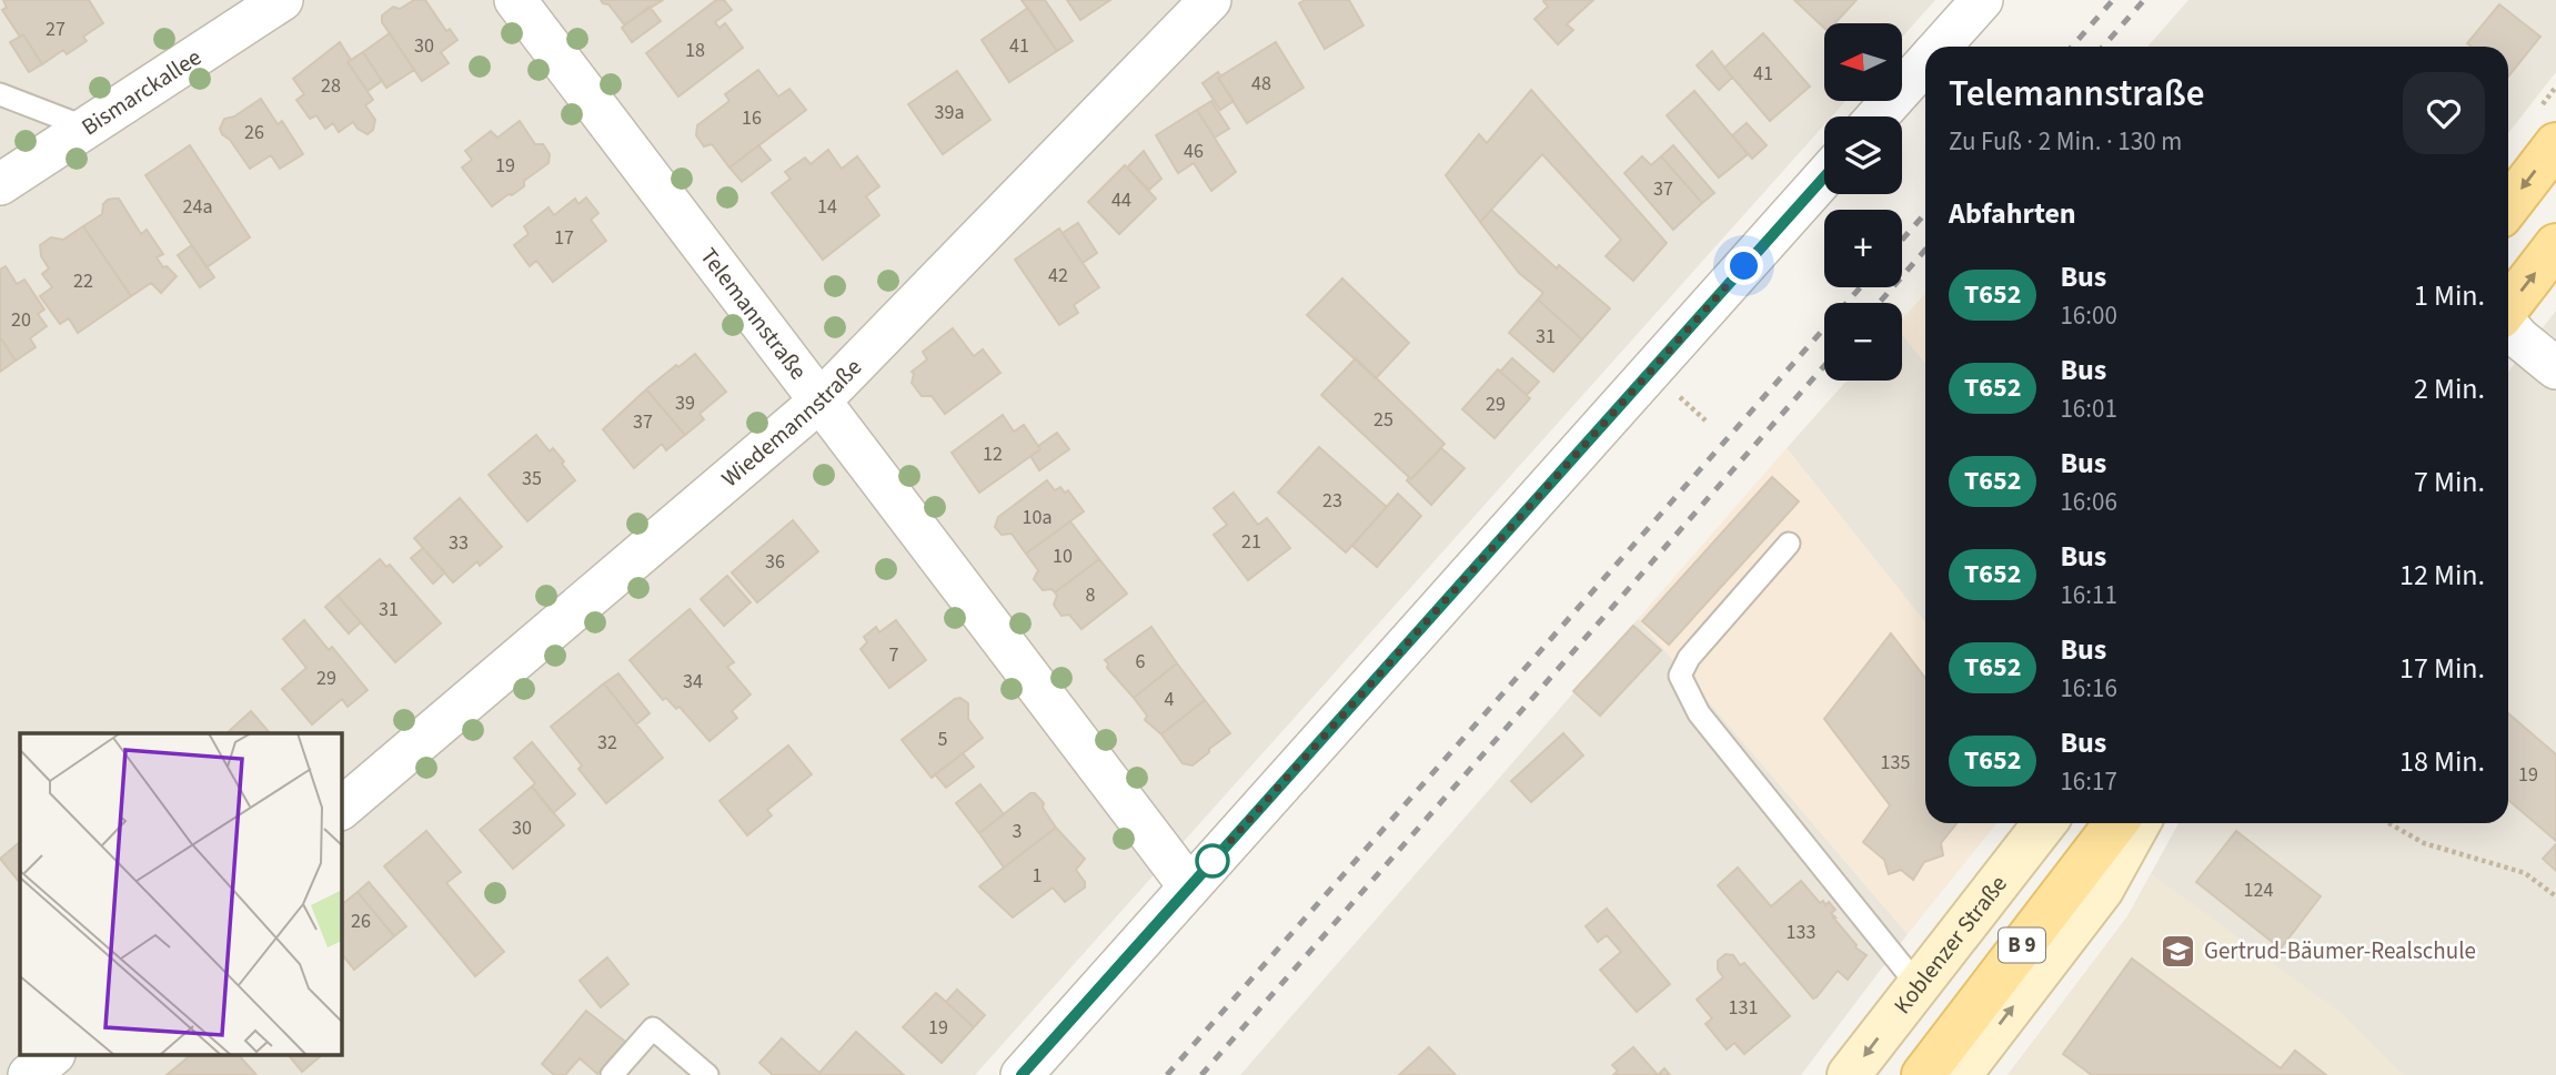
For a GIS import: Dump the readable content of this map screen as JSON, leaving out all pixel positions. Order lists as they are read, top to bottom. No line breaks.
{"streets":{"main road":["Koblenzer Straße","B 9"],"street":["Bismarckallee","Telemannstraße","Wiedemannstraße"]},"crossings":[["Telemannstraße","Wiedemannstraße"]],"places":{"school or university":["Gertrud-Bäumer-Realschule"]},"lines":["bus line T652"],"house_numbers":["27","30","41","18","41","48","28","39a","16","26","46","19","37","44","24a","14","17","42","22","20","31","39","29","25","37","12","35","23","10a","21","33","10","36","8","31","7","6","29","34","4","5","32","135","19","30","3","1","124","26","133","131","19"],"north":"left","page":{"map_buttons":["+","−"],"heading":[["Telemannstraße","Zu Fuß · 2 Min. · 130 m"],"Abfahrten"],"list":[{"mark":"T652","name":"Bus","note":"16:00","value":"1 Min."},{"mark":"T652","name":"Bus","note":"16:01","value":"2 Min."},{"mark":"T652","name":"Bus","note":"16:06","value":"7 Min."},{"mark":"T652","name":"Bus","note":"16:11","value":"12 Min."},{"mark":"T652","name":"Bus","note":"16:16","value":"17 Min."},{"mark":"T652","name":"Bus","note":"16:17","value":"18 Min."}]}}
